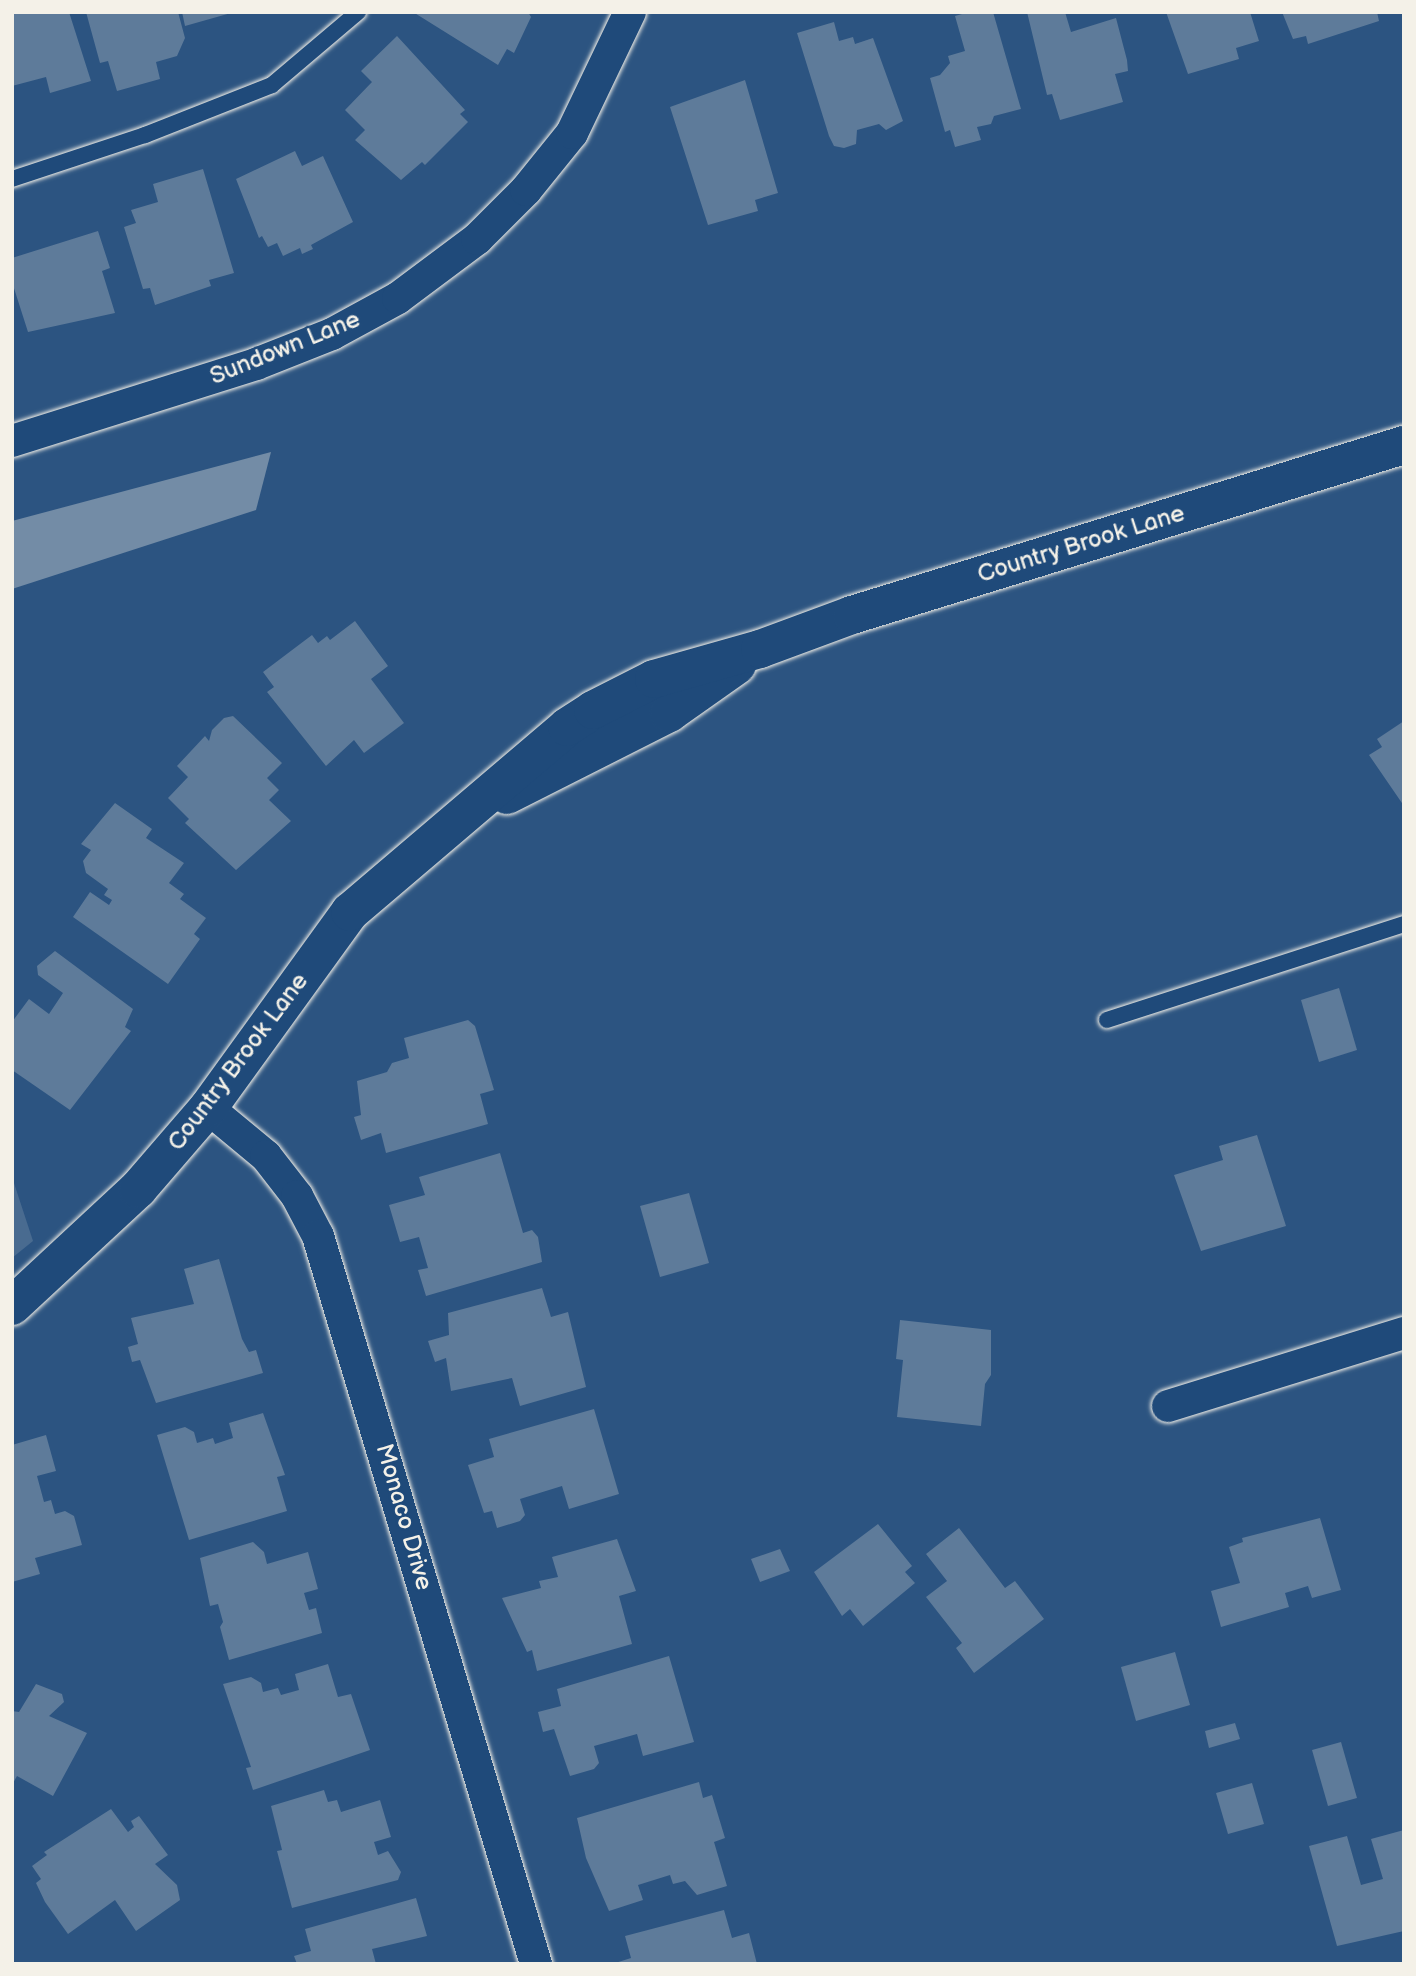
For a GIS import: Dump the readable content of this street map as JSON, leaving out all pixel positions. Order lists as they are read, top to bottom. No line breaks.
{"streets":{"street":["Sundown Lane","Country Brook Lane","Monaco Drive"]},"crossings":[["Country Brook Lane","Monaco Drive"]]}
